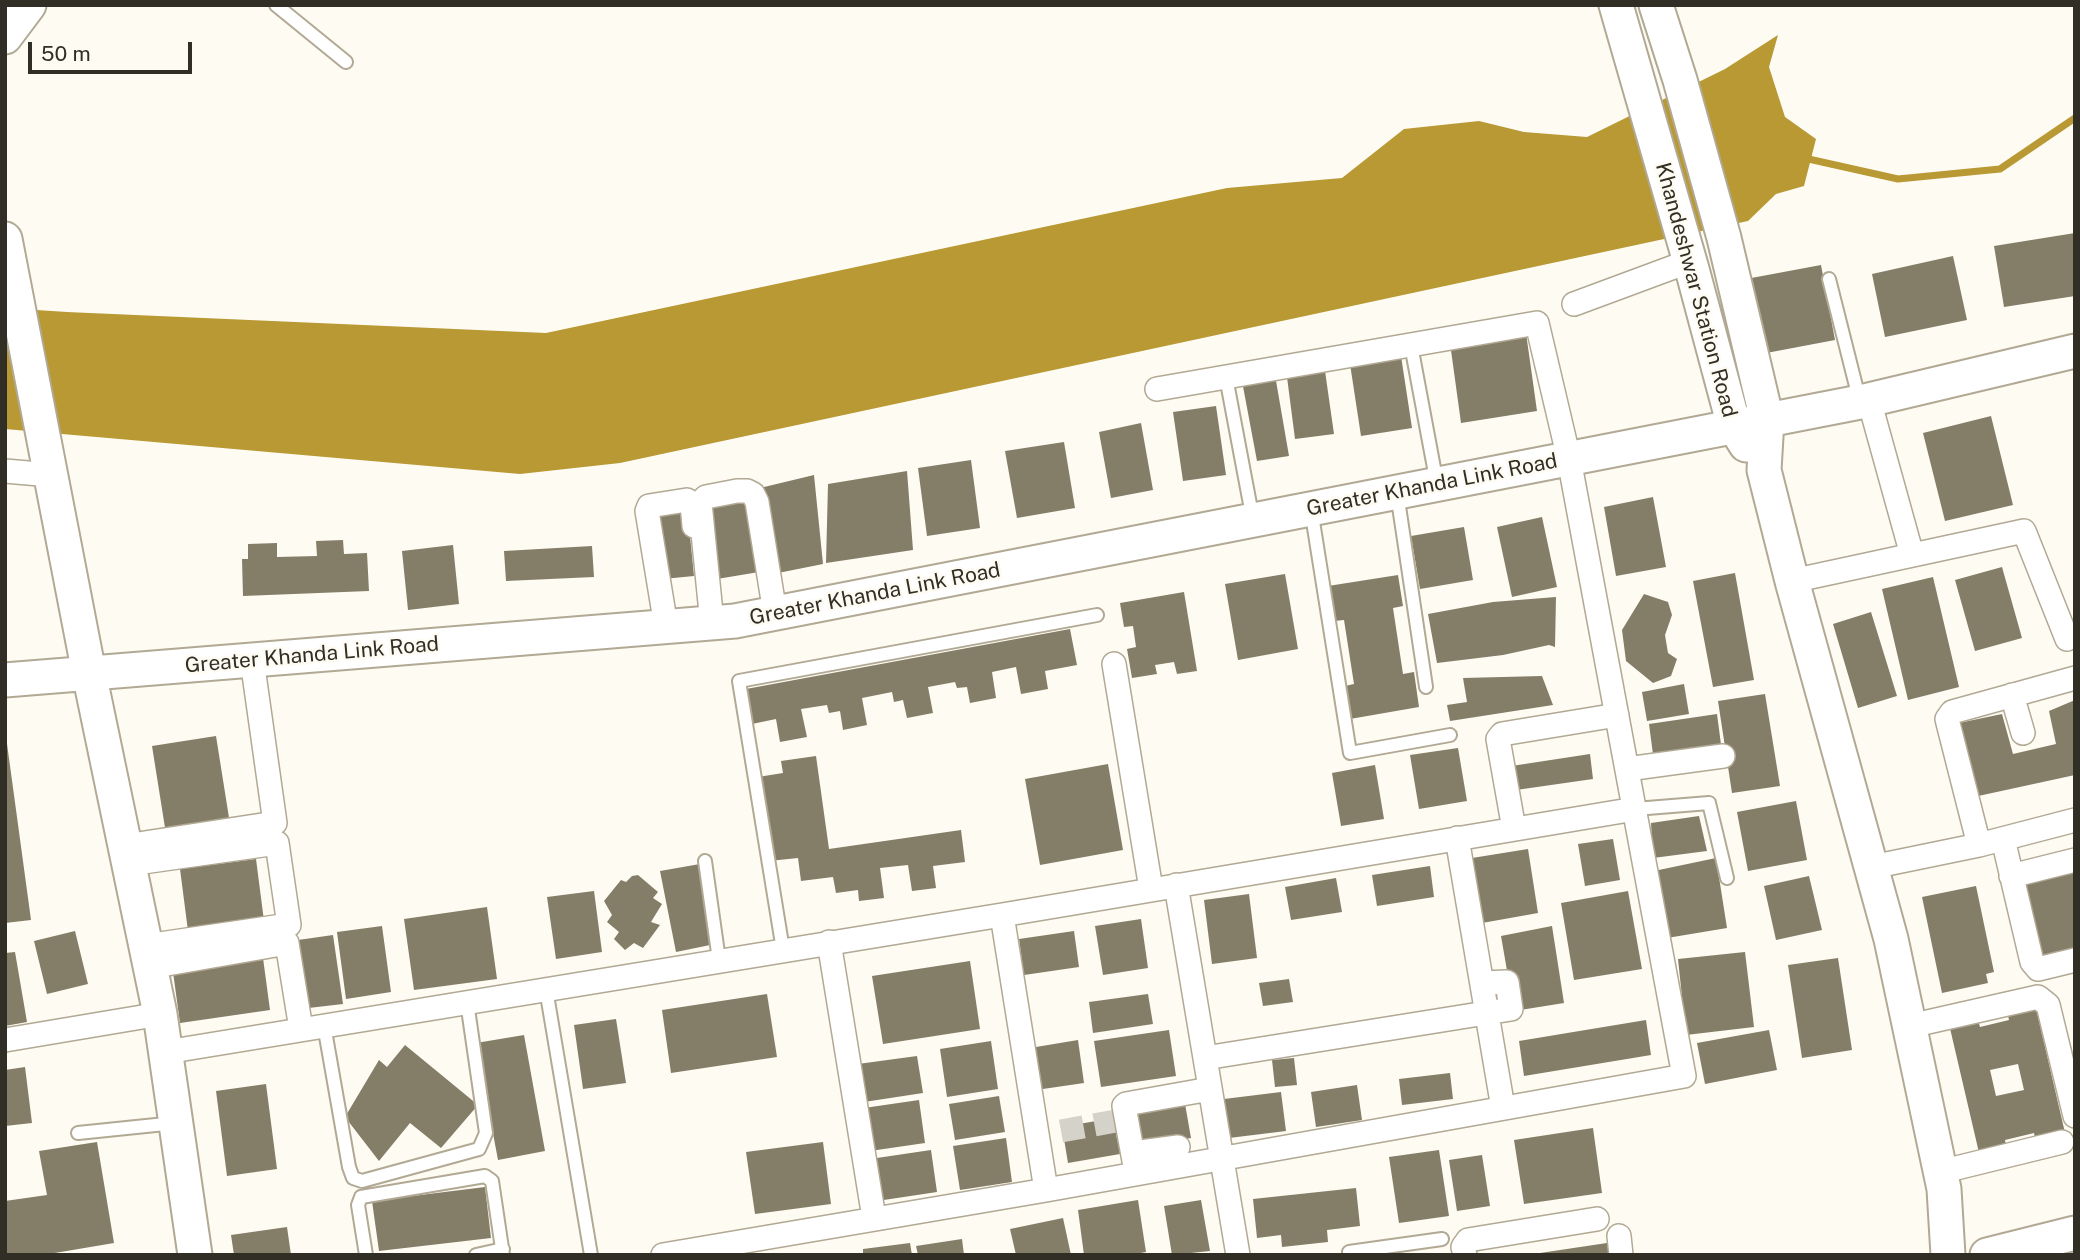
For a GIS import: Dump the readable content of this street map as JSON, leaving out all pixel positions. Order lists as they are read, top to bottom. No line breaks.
{"streets":{"street":["Khandeshwar Station Road","Greater Khanda Link Road"]},"crossings":[["Khandeshwar Station Road","Greater Khanda Link Road"]],"scale_bar":"50 m"}
